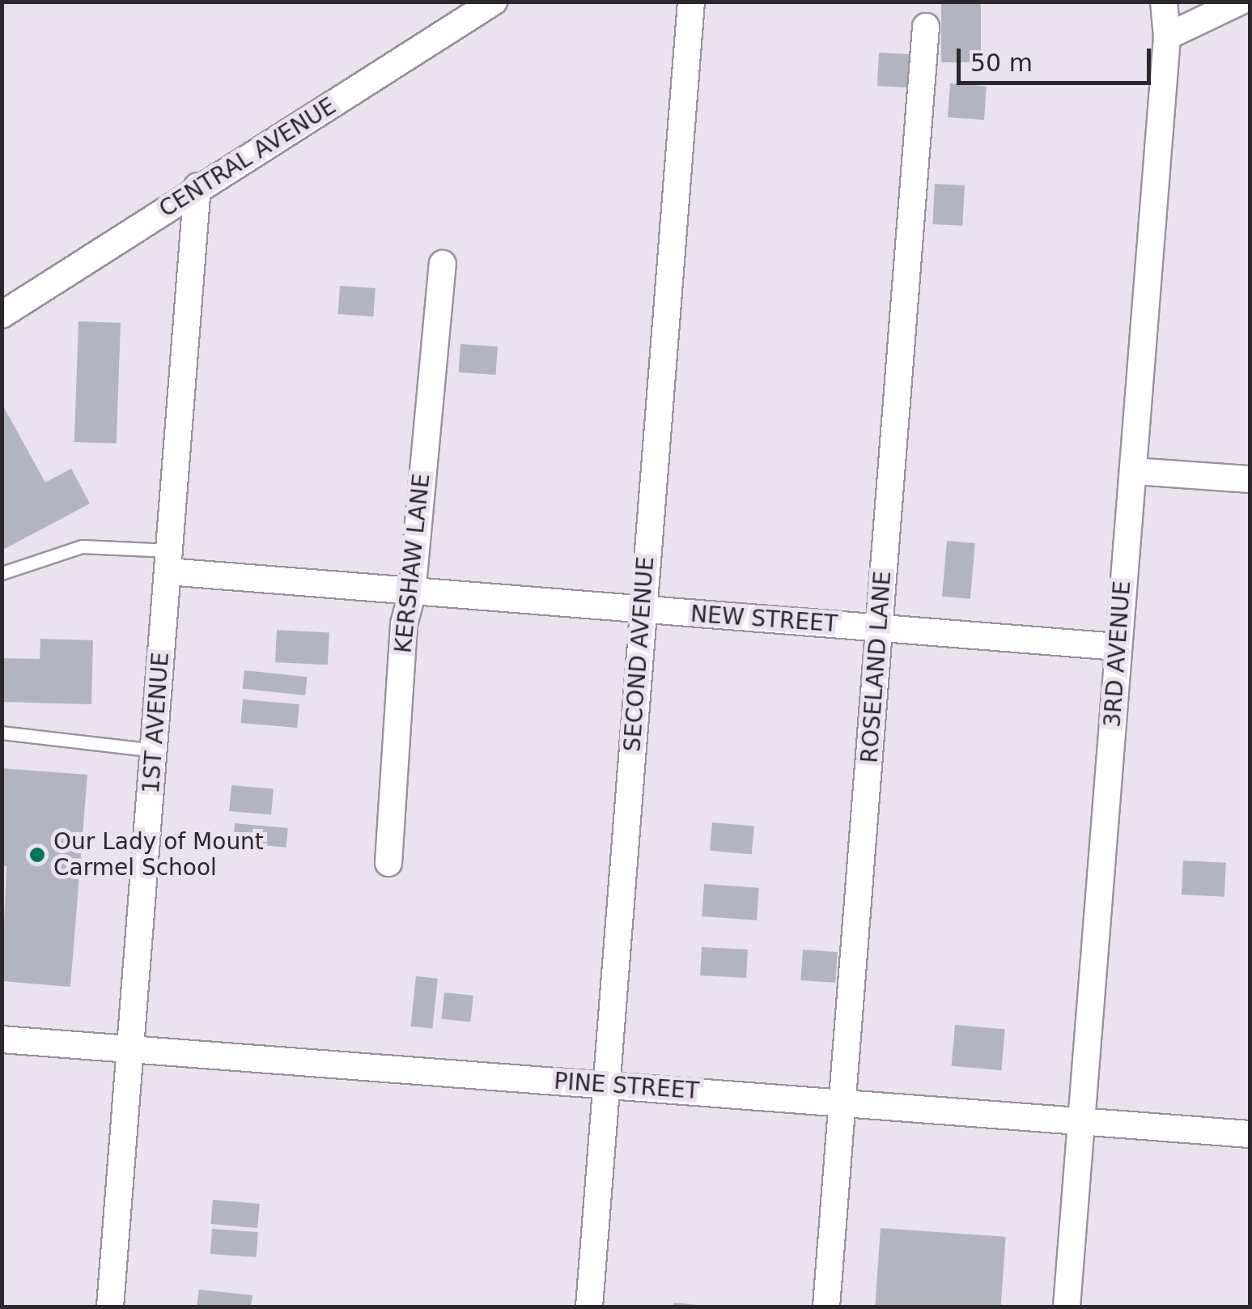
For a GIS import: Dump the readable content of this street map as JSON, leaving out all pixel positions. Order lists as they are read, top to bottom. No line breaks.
{"streets":{"street":["CENTRAL AVENUE","KERSHAW LANE","NEW STREET","SECOND AVENUE","3RD AVENUE","ROSELAND LANE","1ST AVENUE","PINE STREET"]},"crossings":[["CENTRAL AVENUE","1ST AVENUE"],["KERSHAW LANE","NEW STREET"],["NEW STREET","SECOND AVENUE"],["NEW STREET","3RD AVENUE"],["NEW STREET","ROSELAND LANE"],["NEW STREET","1ST AVENUE"],["SECOND AVENUE","PINE STREET"],["3RD AVENUE","PINE STREET"],["ROSELAND LANE","PINE STREET"],["1ST AVENUE","PINE STREET"]],"places":["Our Lady of Mount Carmel School"],"scale_bar":"50 m"}
